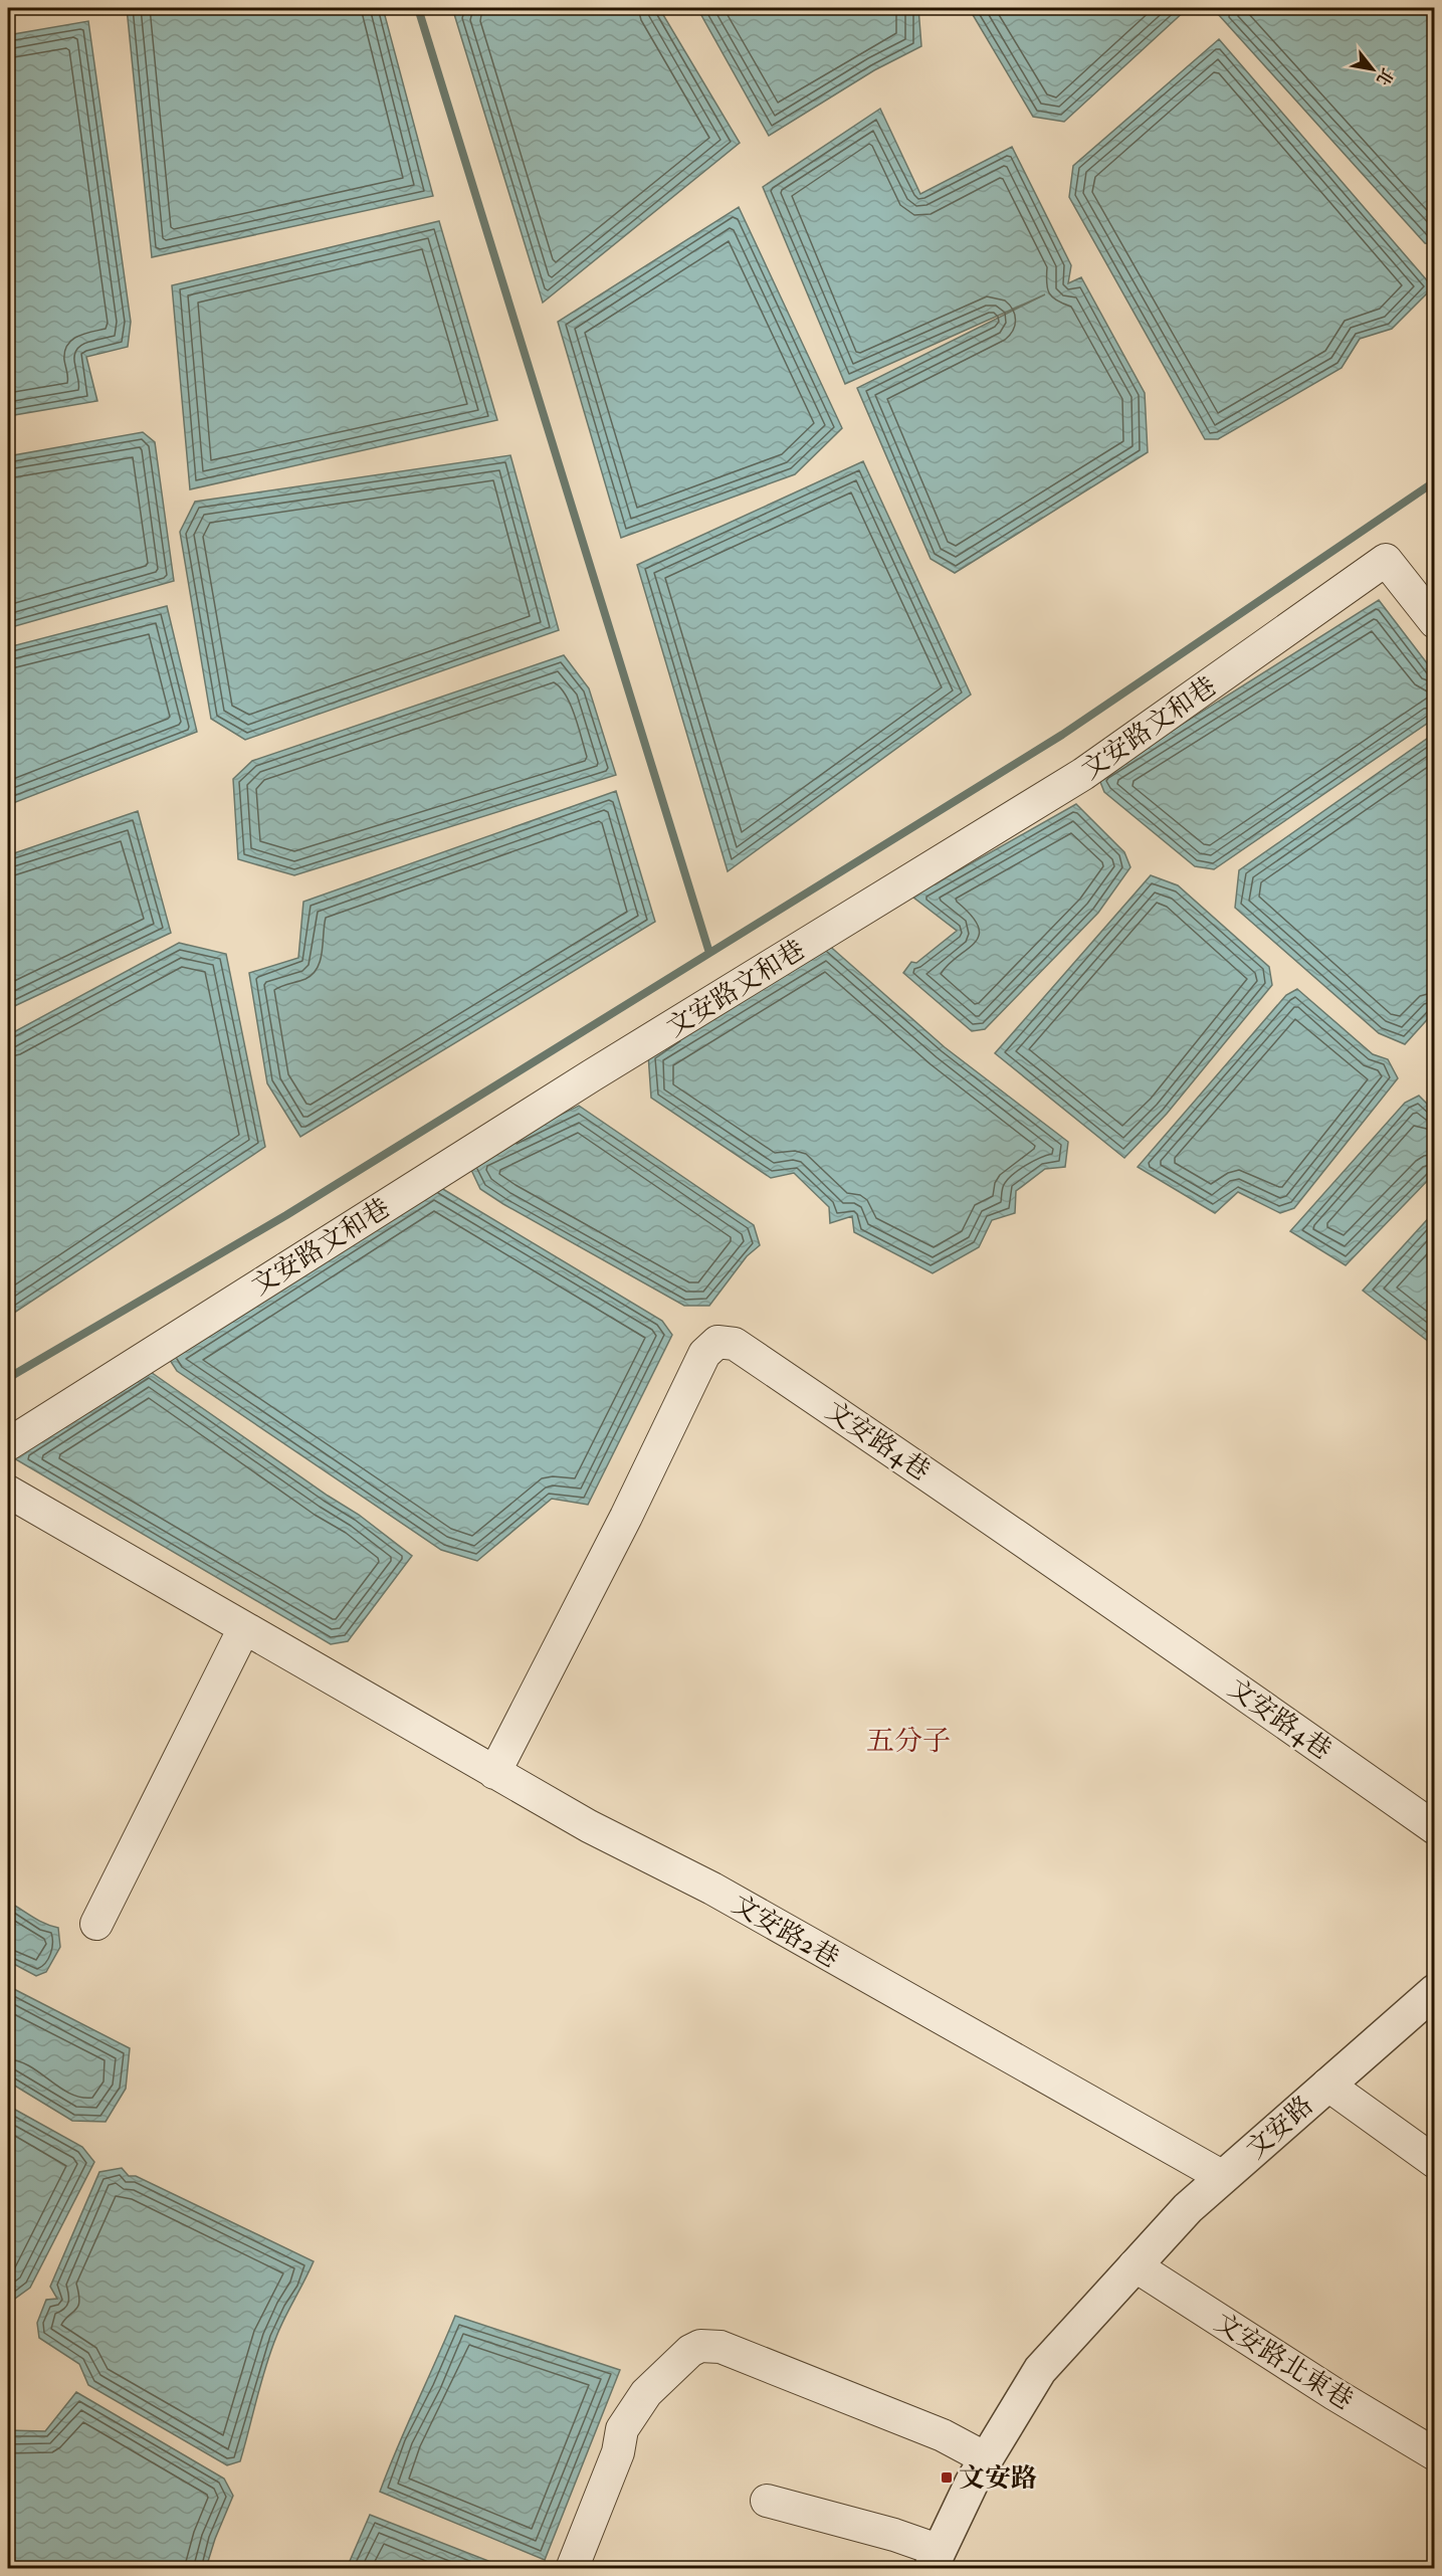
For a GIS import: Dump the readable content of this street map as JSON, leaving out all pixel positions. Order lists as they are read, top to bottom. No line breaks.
{"streets":{"street":["文安路文和巷","文安路4巷","文安路2巷","文安路","文安路北東巷"]},"crossings":[["文安路4巷","文安路2巷"],["文安路2巷","文安路"],["文安路","文安路北東巷"]],"districts":["五分子"],"places":{"transit":["文安路"]},"north":"bottom right"}
